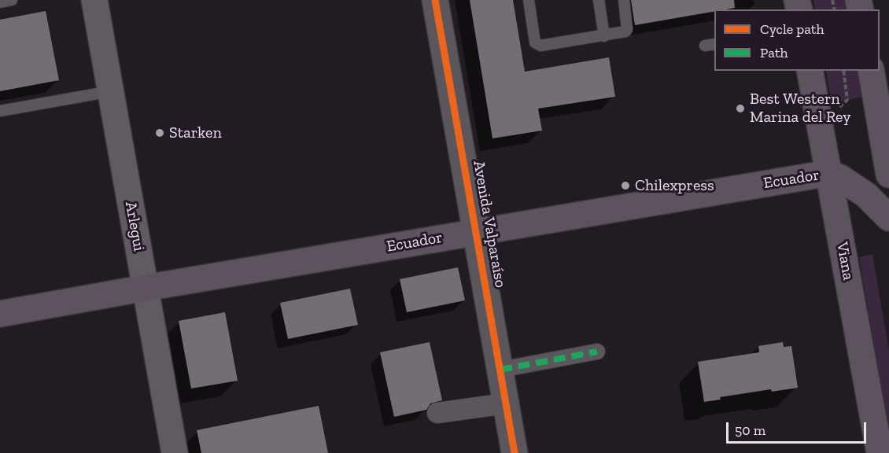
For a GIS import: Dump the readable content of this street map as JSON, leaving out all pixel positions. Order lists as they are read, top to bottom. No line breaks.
{"streets":{"main road":["Ecuador","Arlegui","Viana"],"street":["Avenida Valparaíso"]},"crossings":[["Ecuador","Avenida Valparaíso"],["Ecuador","Arlegui"],["Ecuador","Viana"]],"places":["Best Western Marina del Rey","Starken","Chilexpress"],"legend":["Cycle path","Path"],"scale_bar":"50 m"}
